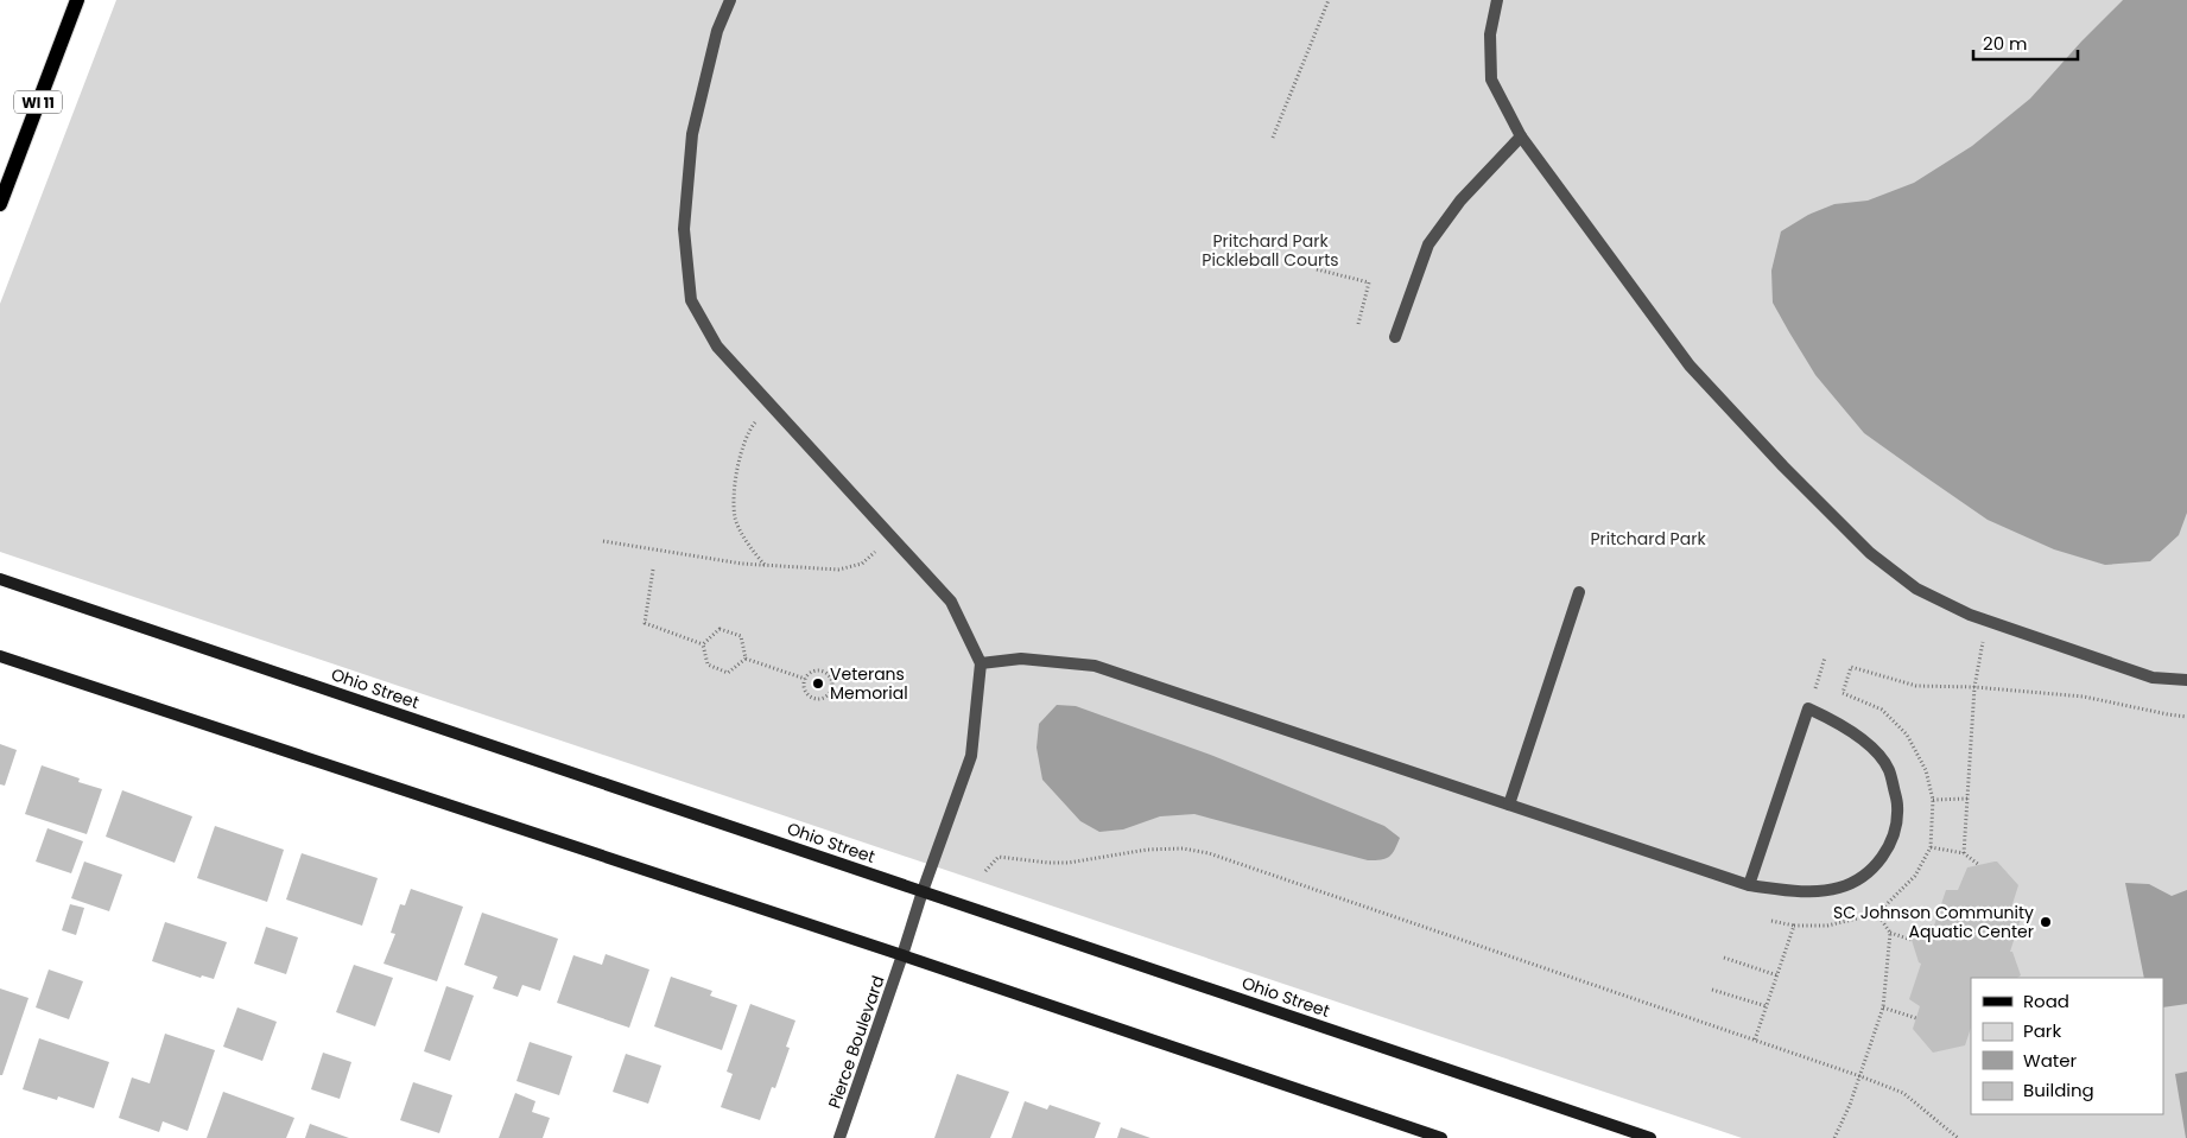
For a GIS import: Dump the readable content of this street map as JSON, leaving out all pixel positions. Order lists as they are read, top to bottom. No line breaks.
{"streets":{"main road":["WI 11"],"street":["Ohio Street","Pierce Boulevard"]},"crossings":[["Ohio Street","Pierce Boulevard"]],"parks":["Pritchard Park Pickleball Courts","Pritchard Park"],"places":["Veterans Memorial","SC Johnson Community Aquatic Center"],"legend":["Road","Park","Water","Building"],"scale_bar":"20 m"}
